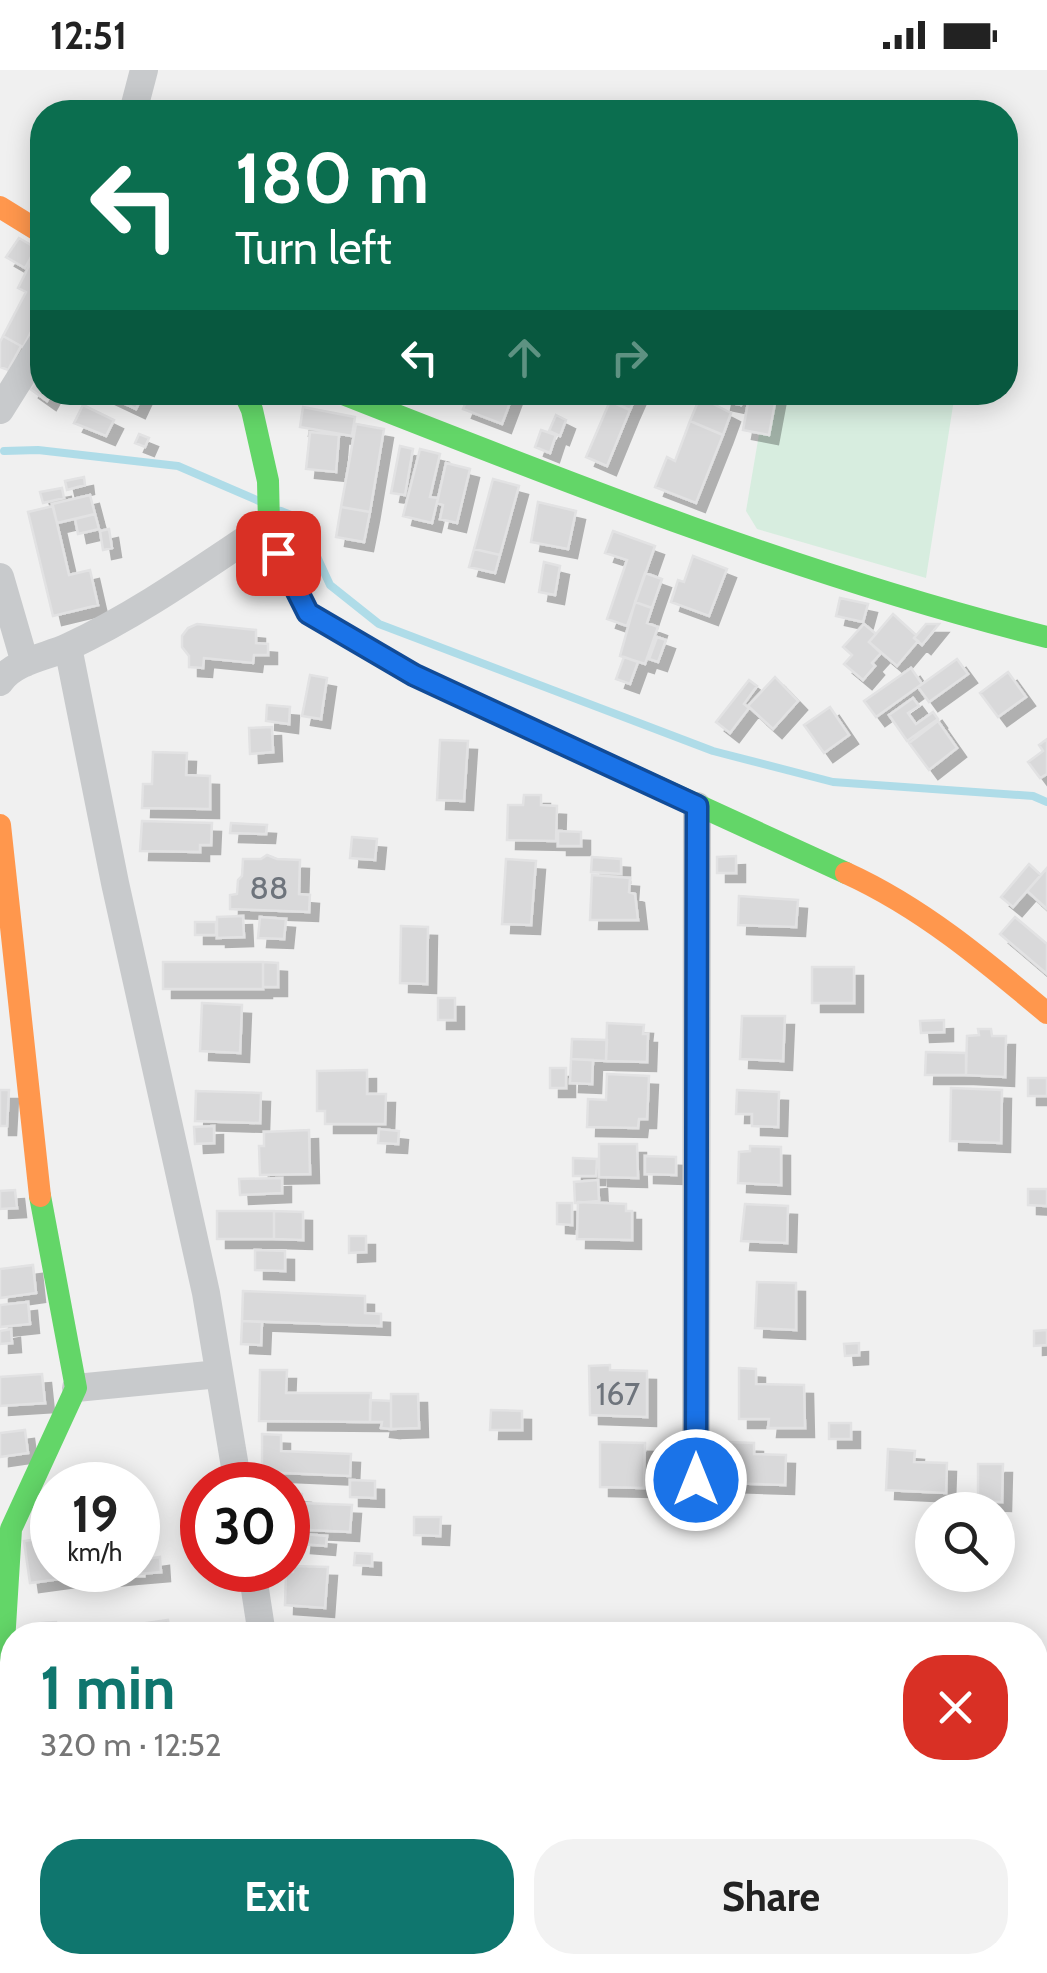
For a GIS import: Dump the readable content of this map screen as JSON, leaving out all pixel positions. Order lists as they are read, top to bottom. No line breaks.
{"house_numbers":["88","167"],"page":{"status":"12:51","turn":["180 m","Turn left"],"speed":"19 km/h","limit":"30","heading":["1 min","320 m · 12:52"],"buttons":["Exit","Share"]}}
